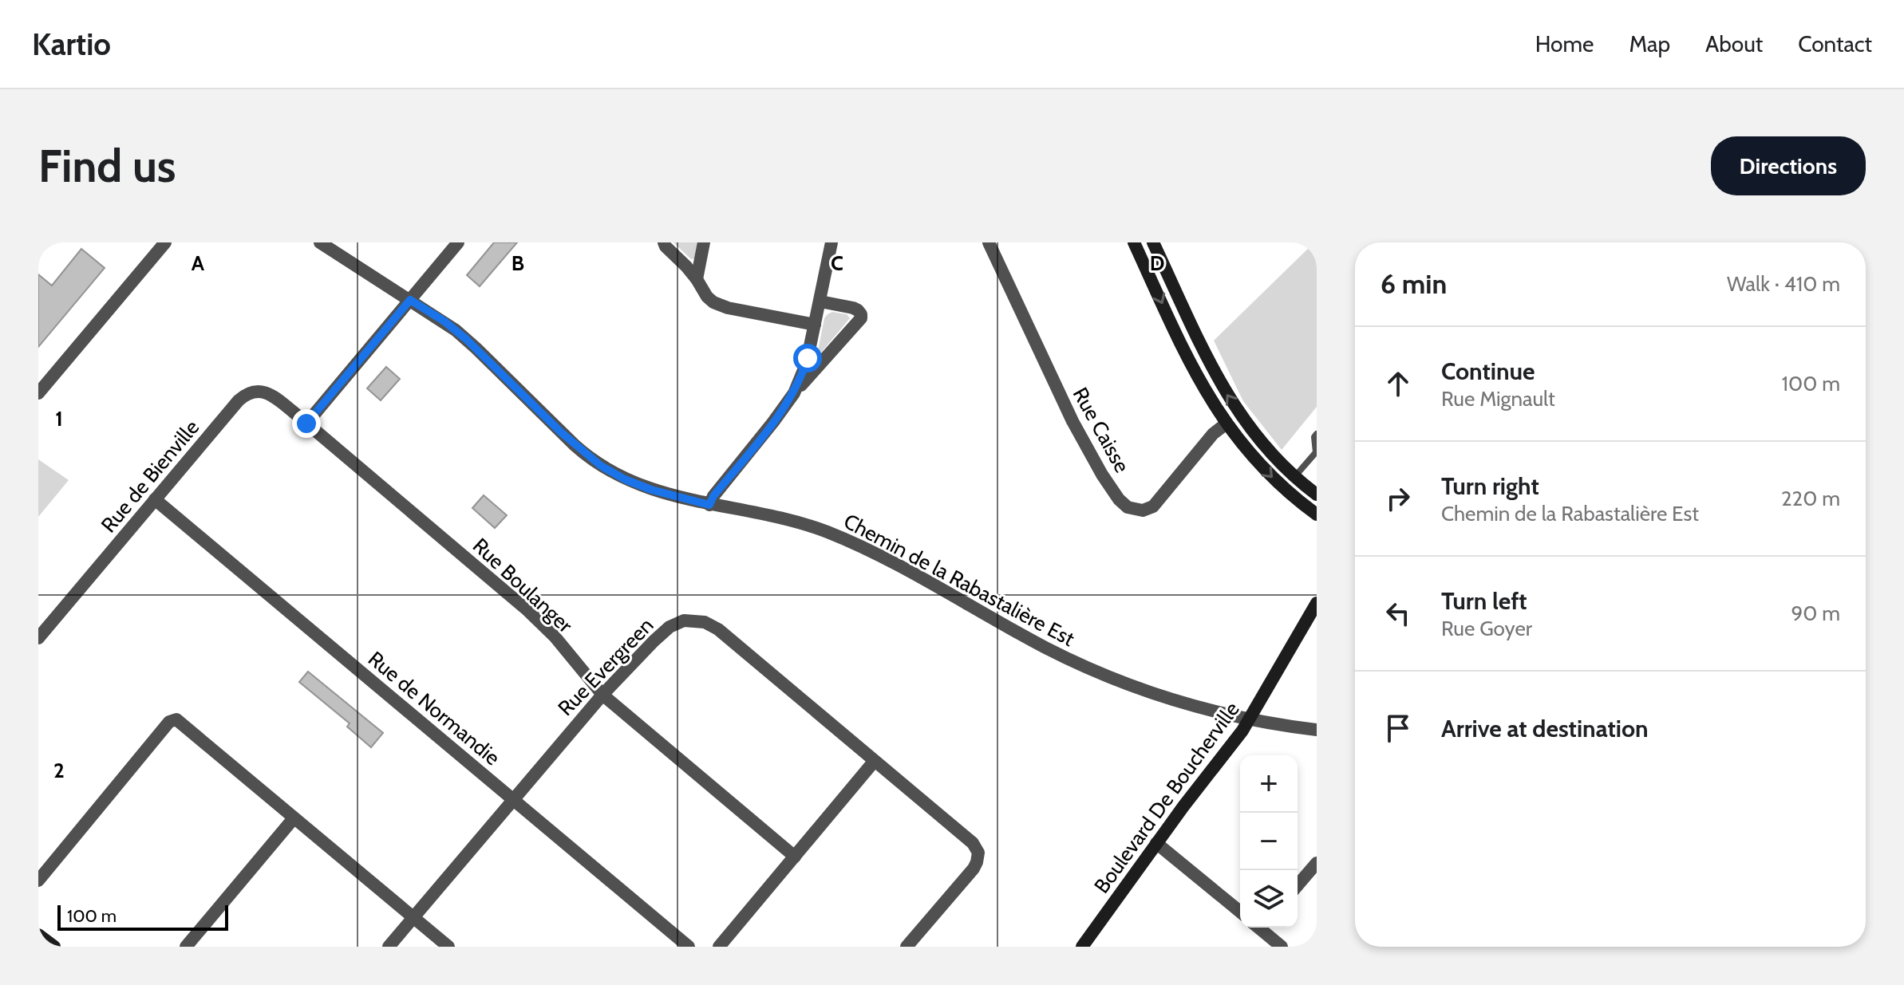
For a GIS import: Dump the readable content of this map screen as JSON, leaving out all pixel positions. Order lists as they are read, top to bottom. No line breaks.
{"streets":{"street":["Rue Caisse","Rue de Bienville","Chemin de la Rabastalière Est","Rue Boulanger","Rue Evergreen","Rue de Normandie","Boulevard De Boucherville"]},"crossings":[["Rue de Bienville","Rue Boulanger"],["Rue de Bienville","Rue de Normandie"],["Chemin de la Rabastalière Est","Boulevard De Boucherville"],["Rue Boulanger","Rue Evergreen"],["Rue Evergreen","Rue de Normandie"]],"scale_bar":"100 m","page":{"header":"Kartio","nav":["Home","Map","About","Contact"],"buttons":"Directions","title":"Find us","heading":["6 min","Walk · 410 m"],"list":[["Continue","Rue Mignault","100 m"],["Turn right","Chemin de la Rabastalière Est","220 m"],["Turn left","Rue Goyer","90 m"],"Arrive at destination"],"map_buttons":["+","−"],"scale":"100 m"},"grid":{"columns":["A","B","C","D"],"rows":["1","2"]}}
